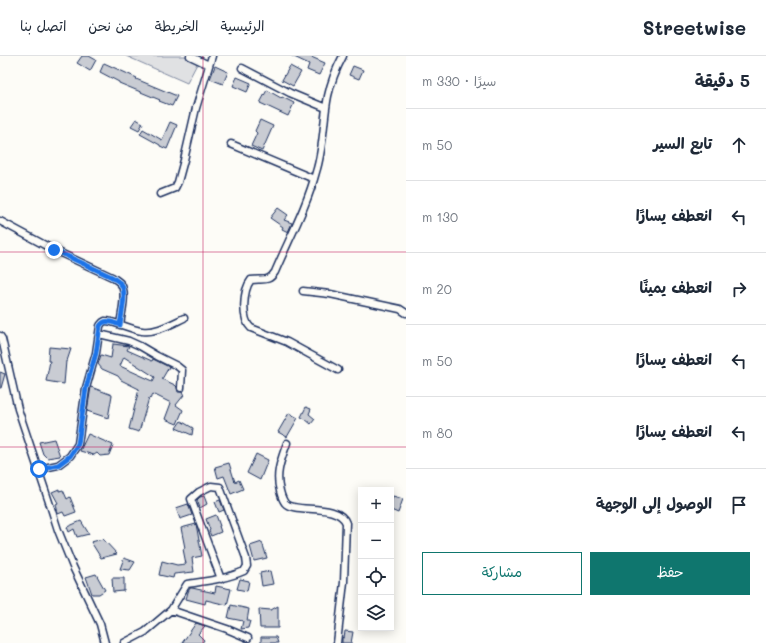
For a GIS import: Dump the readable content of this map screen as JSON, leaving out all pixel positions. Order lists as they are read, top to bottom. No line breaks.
{"page":{"header":"Streetwise","nav":["الرئيسية","الخريطة","من نحن","اتصل بنا"],"heading":["5 دقيقة","سيرًا · 330 m"],"list":[["تابع السير","50 m"],["انعطف يسارًا","130 m"],["انعطف يمينًا","20 m"],["انعطف يسارًا","50 m"],["انعطف يسارًا","80 m"],"الوصول إلى الوجهة"],"map_buttons":["+","−"],"buttons":["حفظ","مشاركة"]}}
